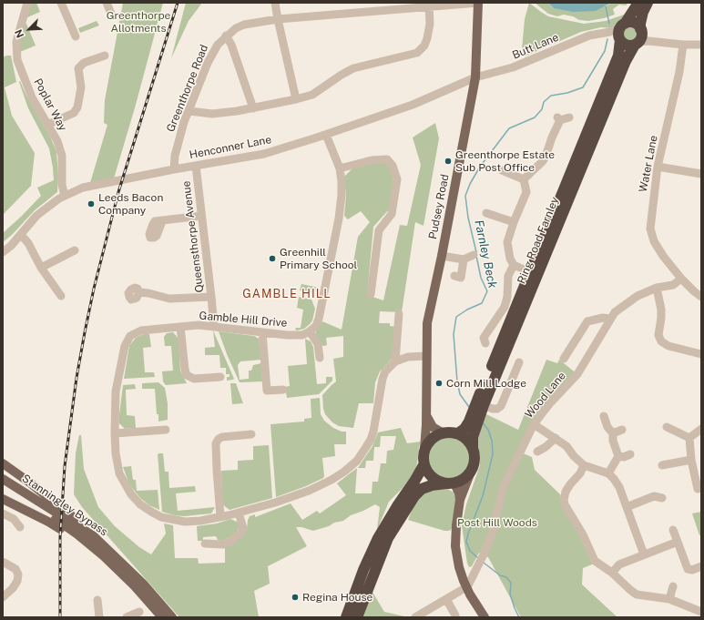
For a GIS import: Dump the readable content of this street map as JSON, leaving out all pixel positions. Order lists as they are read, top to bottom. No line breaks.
{"streets":{"highway":["Ring Road Farnley"],"main road":["Pudsey Road","Stanningley Bypass"],"street":["Butt Lane","Greenthorpe Road","Poplar Way","Henconner Lane","Water Lane","Queensthorpe Avenue","Gamble Hill Drive","Wood Lane"]},"crossings":[["Butt Lane","Henconner Lane"],["Butt Lane","Pudsey Road"],["Butt Lane","Ring Road Farnley"],["Greenthorpe Road","Henconner Lane"],["Greenthorpe Road","Pudsey Road"],["Poplar Way","Henconner Lane"],["Henconner Lane","Pudsey Road"],["Henconner Lane","Queensthorpe Avenue"],["Water Lane","Wood Lane"],["Pudsey Road","Ring Road Farnley"],["Queensthorpe Avenue","Gamble Hill Drive"]],"districts":["GAMBLE HILL"],"water":["Farnley Beck"],"parks":["Greenthorpe Allotments","Post Hill Woods"],"places":["Greenthorpe Estate Sub Post Office","Leeds Bacon Company","Greenhill Primary School","Corn Mill Lodge","Regina House"],"north":"bottom left"}
